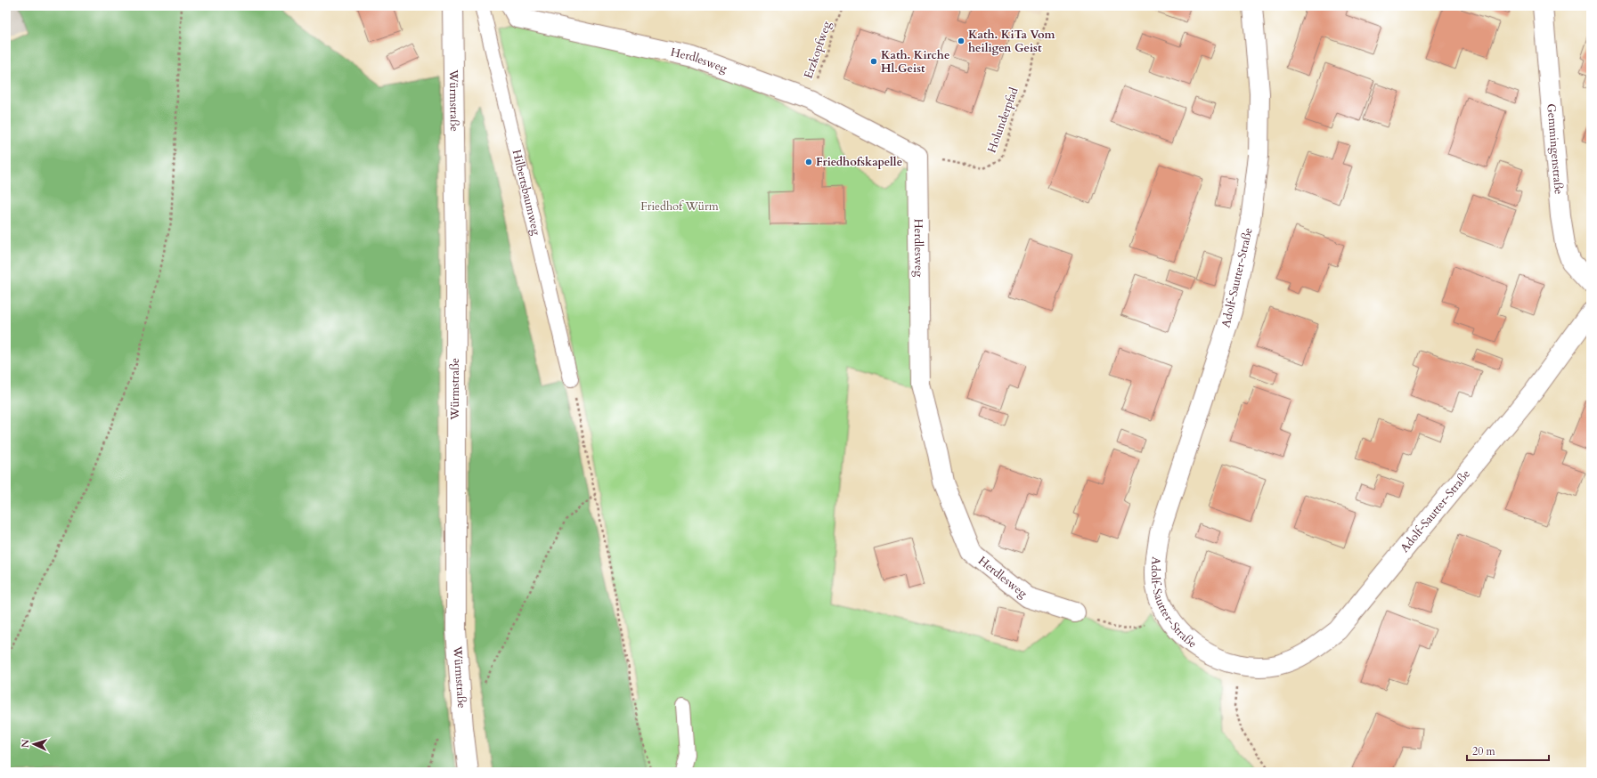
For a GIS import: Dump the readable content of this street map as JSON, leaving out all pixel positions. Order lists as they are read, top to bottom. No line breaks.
{"streets":{"street":["Herdlesweg","Würmstraße","Gemmingenstraße","Adolf-Sautter-Straße"],"lane":["Hilbertsbaumweg"],"path":["Erzkopfweg","Holunderpfad"]},"crossings":[["Erzkopfweg","Herdlesweg"],["Herdlesweg","Holunderpfad"]],"parks":["Friedhof Würm"],"places":["Kath. KiTa Vom heiligen Geist","Kath. Kirche Hl.Geist","Friedhofskapelle"],"scale_bar":"20 m","north":"left"}
